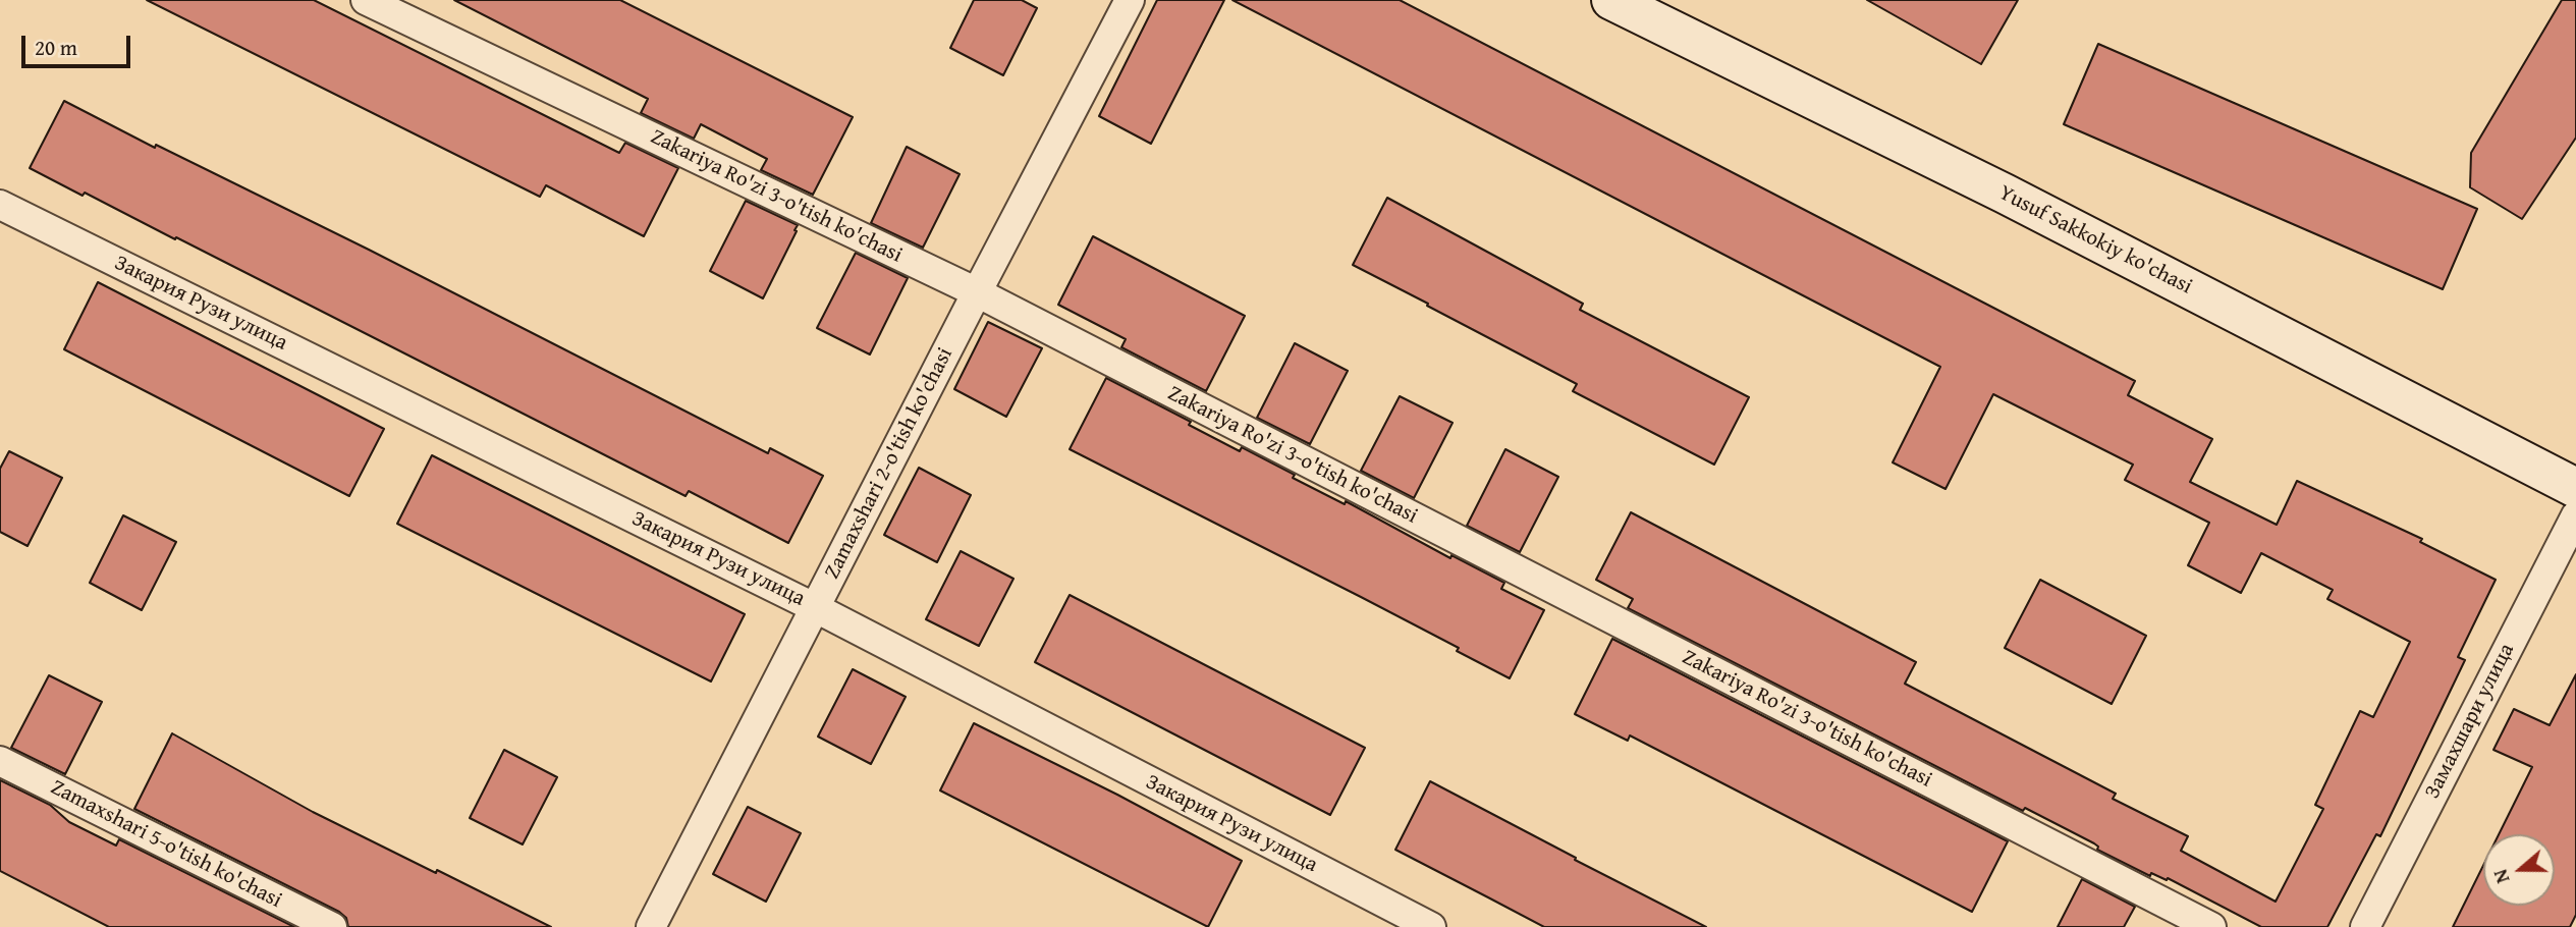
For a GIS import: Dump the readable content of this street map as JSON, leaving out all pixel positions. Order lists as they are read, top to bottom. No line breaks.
{"streets":{"main road":["Yusuf Sakkokiy ko'chasi"],"street":["Zakariya Ro'zi 3-o'tish ko'chasi","Закария Рузи улица","Zamaxshari 2-o'tish ko'chasi","Замахшари улица","Zamaxshari 5-o'tish ko'chasi"]},"crossings":[["Zakariya Ro'zi 3-o'tish ko'chasi","Zamaxshari 2-o'tish ko'chasi"],["Закария Рузи улица","Zamaxshari 2-o'tish ko'chasi"]],"scale_bar":"20 m","north":"left"}
